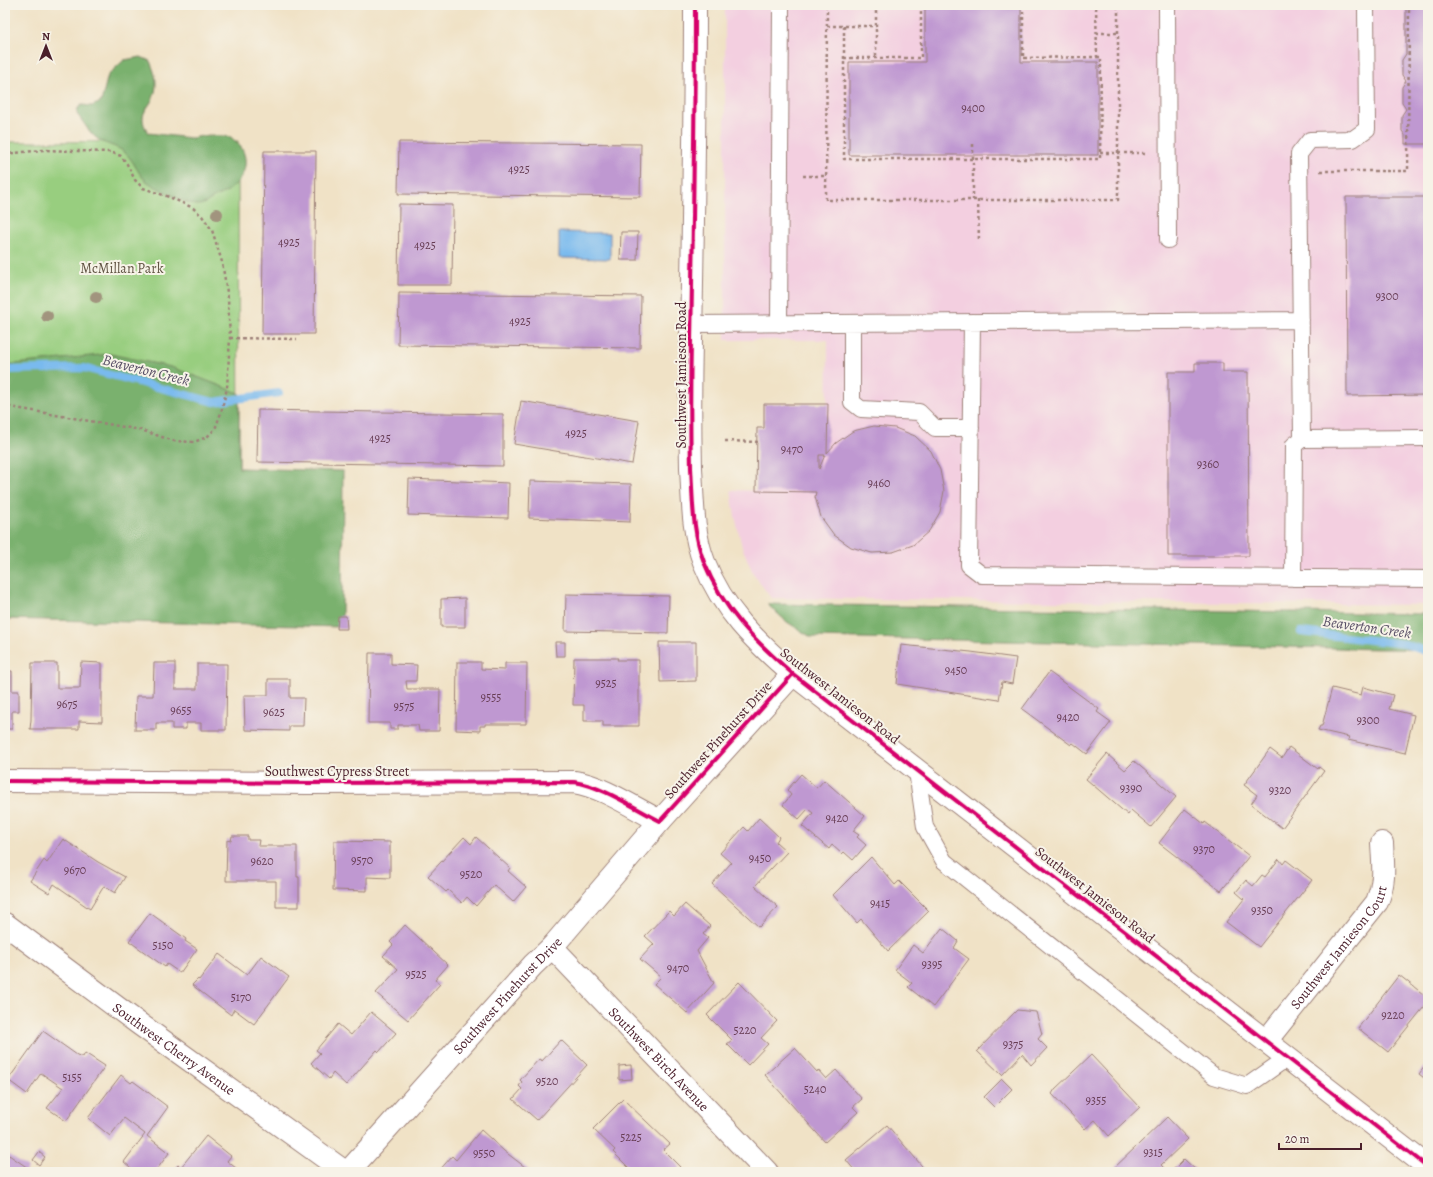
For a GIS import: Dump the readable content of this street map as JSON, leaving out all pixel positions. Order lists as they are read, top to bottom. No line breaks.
{"streets":{"street":["Southwest Jamieson Road","Southwest Pinehurst Drive","Southwest Cypress Street","Southwest Jamieson Court","Southwest Cherry Avenue","Southwest Birch Avenue"]},"crossings":[["Southwest Jamieson Road","Southwest Pinehurst Drive"],["Southwest Jamieson Road","Southwest Jamieson Court"],["Southwest Pinehurst Drive","Southwest Cypress Street"],["Southwest Pinehurst Drive","Southwest Cherry Avenue"],["Southwest Pinehurst Drive","Southwest Birch Avenue"]],"water":["Beaverton Creek"],"parks":["McMillan Park"],"house_numbers":["9400","4925","4925","4925","9300","4925","4925","4925","9470","9360","9460","9450","9525","9555","9675","9575","9655","9625","9420","9300","9390","9320","9420","9370","9450","9570","9620","9670","9520","9415","9350","5150","9395","9470","9525","5170","9220","5220","9375","5155","9520","5240","9355","5225","9315","9550"],"scale_bar":"20 m","north":"top"}
